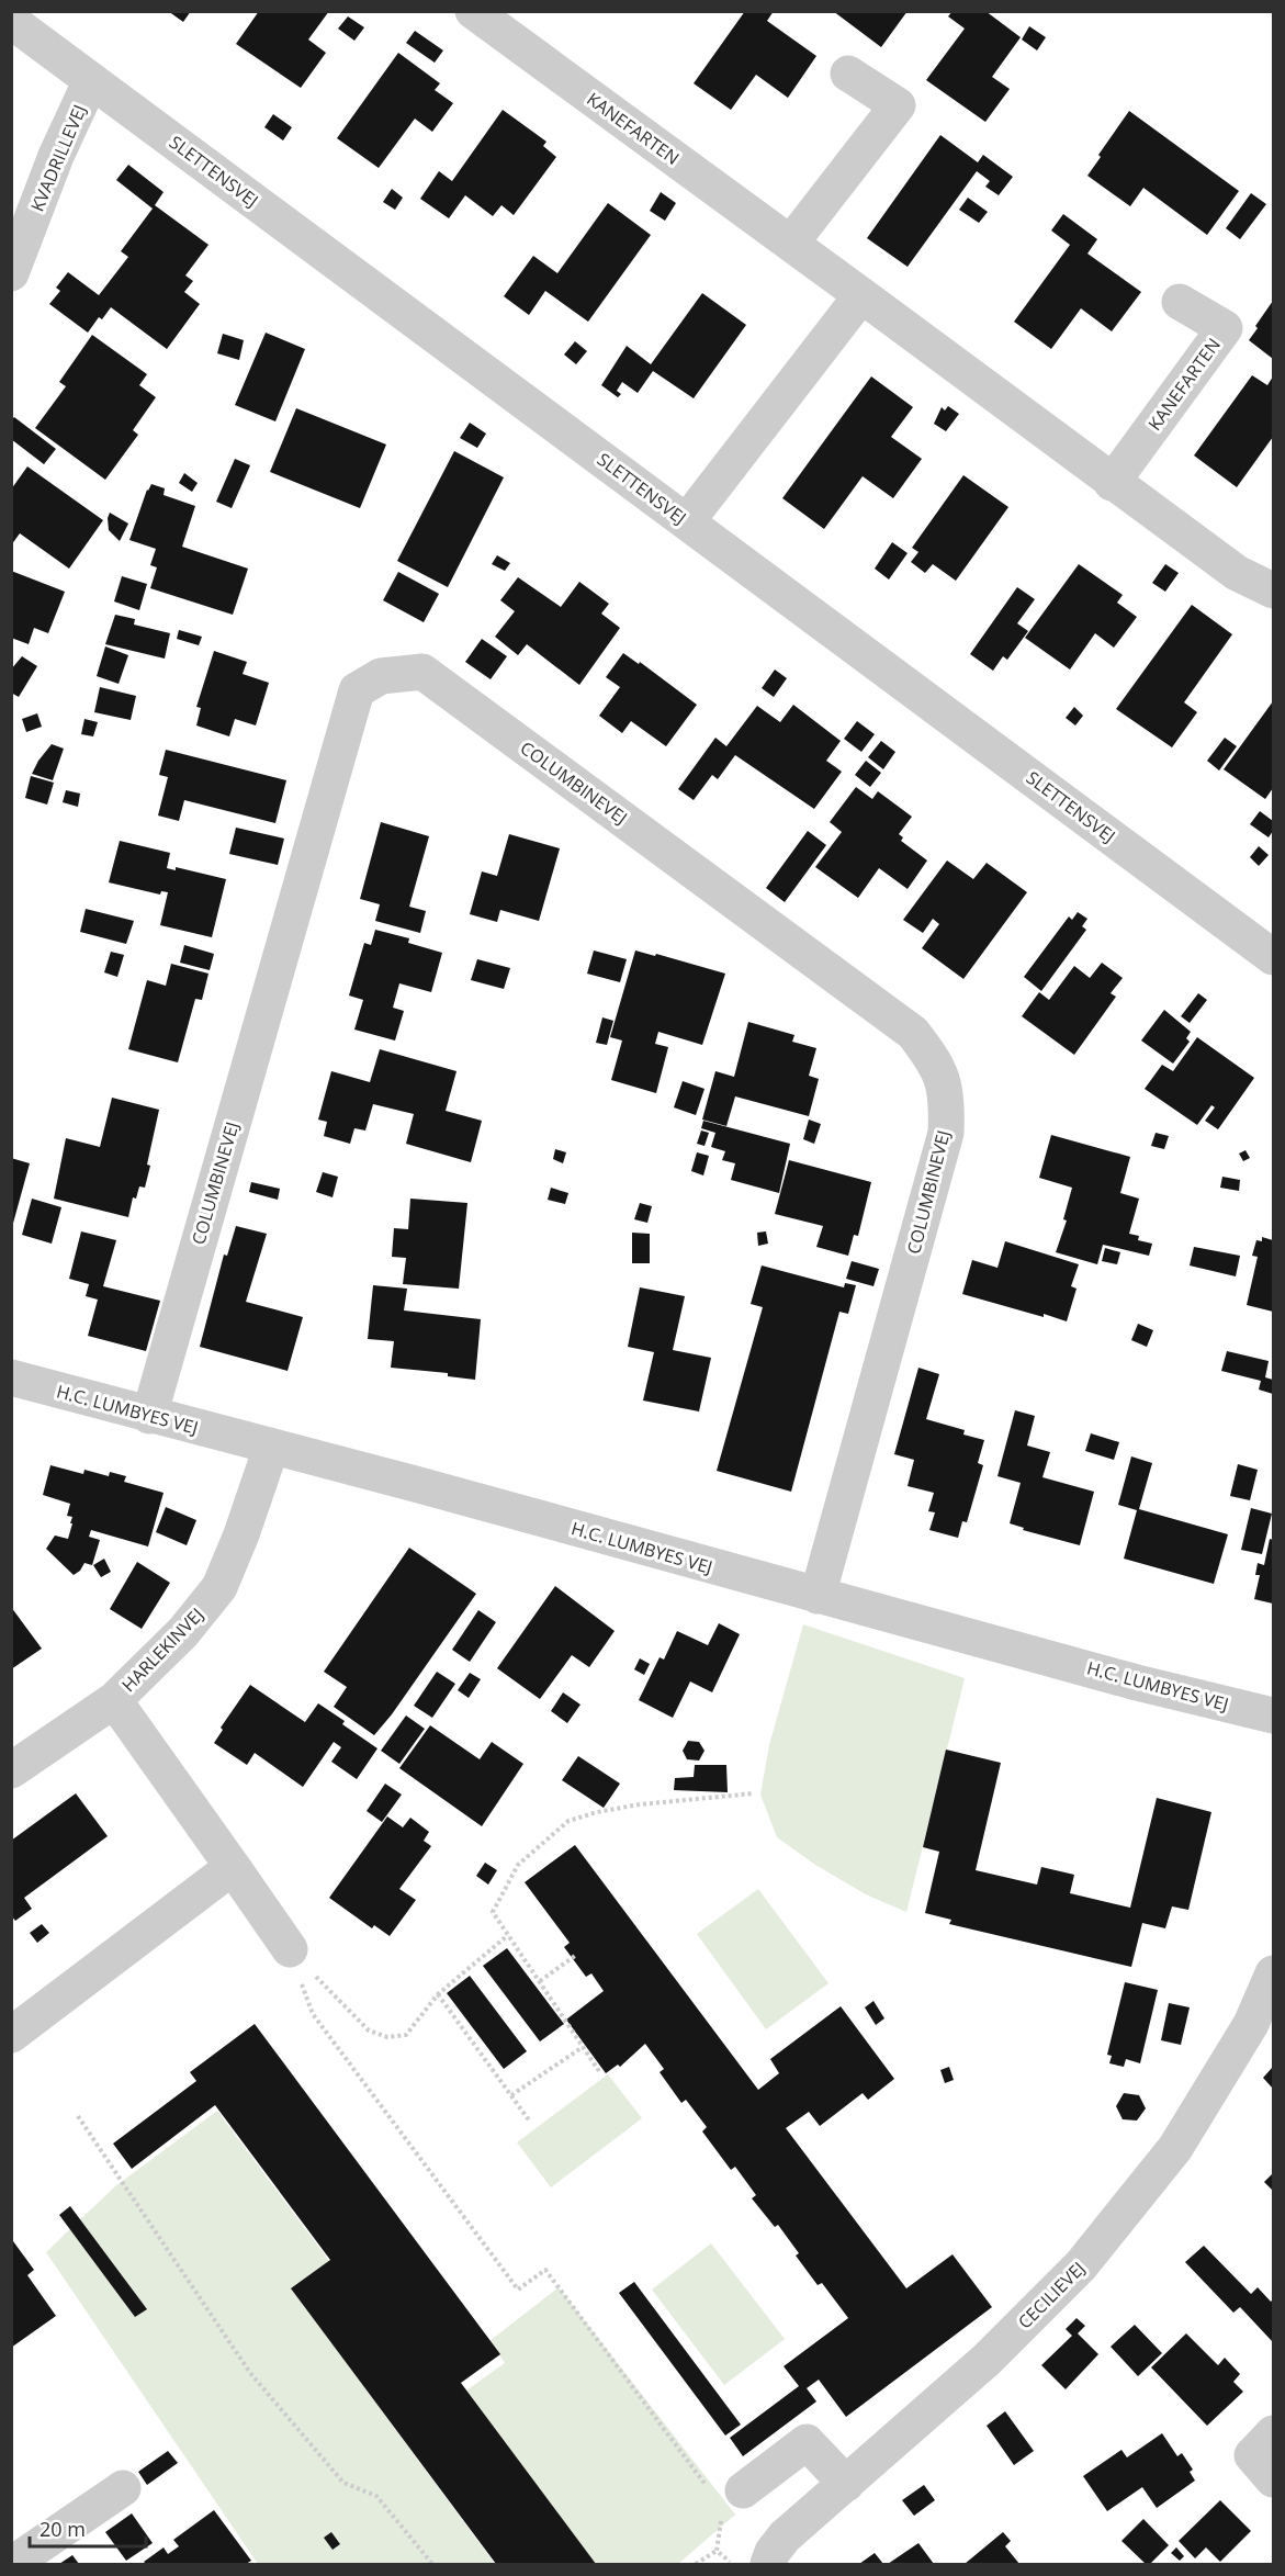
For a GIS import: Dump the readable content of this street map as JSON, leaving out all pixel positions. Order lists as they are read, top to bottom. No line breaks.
{"streets":{"street":["KANEFARTEN","KVADRILLEVEJ","SLETTENSVEJ","COLUMBINEVEJ","H.C. LUMBYES VEJ","HARLEKINVEJ","CECILIEVEJ"]},"crossings":[["KVADRILLEVEJ","SLETTENSVEJ"],["COLUMBINEVEJ","H.C. LUMBYES VEJ"],["H.C. LUMBYES VEJ","HARLEKINVEJ"]],"scale_bar":"20 m"}
